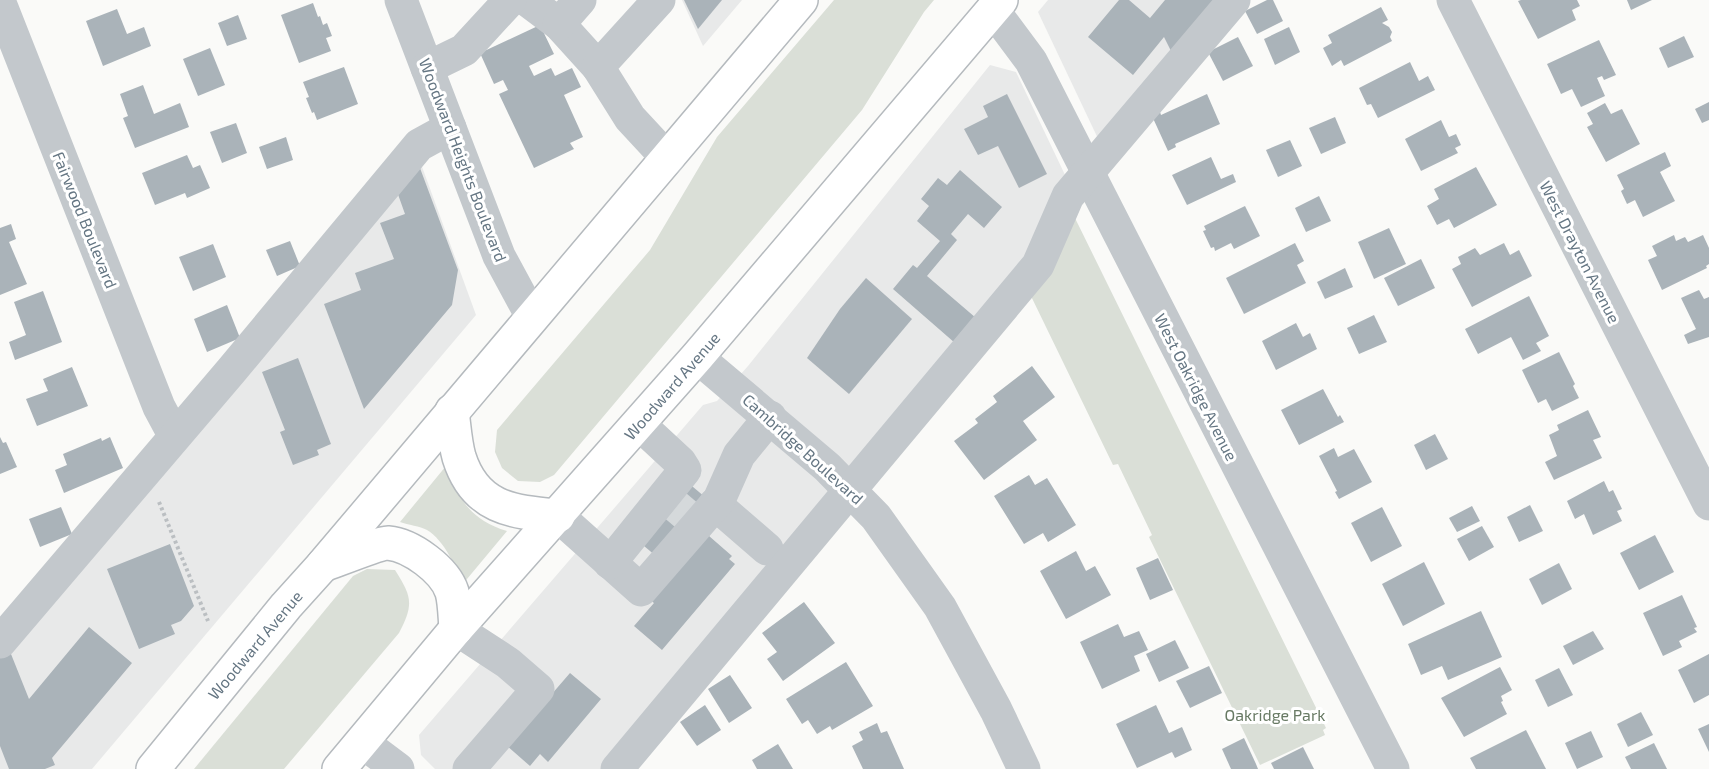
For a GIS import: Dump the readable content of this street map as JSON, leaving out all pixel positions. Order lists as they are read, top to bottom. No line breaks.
{"streets":{"main road":["Woodward Avenue"],"street":["Woodward Heights Boulevard","Fairwood Boulevard","West Drayton Avenue","West Oakridge Avenue","Cambridge Boulevard"]},"crossings":[["Woodward Heights Boulevard","Woodward Avenue"],["Woodward Avenue","West Oakridge Avenue"],["Woodward Avenue","Cambridge Boulevard"]],"parks":["Oakridge Park"]}
